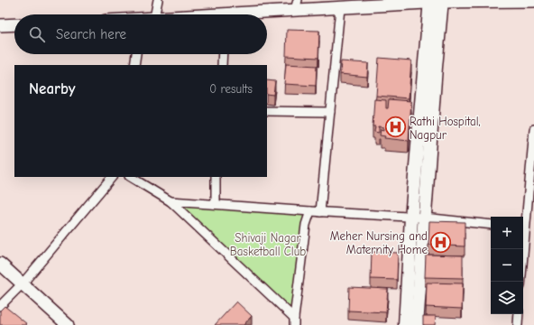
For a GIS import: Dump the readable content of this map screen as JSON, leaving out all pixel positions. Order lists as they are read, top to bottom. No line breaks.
{"parks":["Shivaji Nagar Basketball Club"],"places":{"hospital":["Rathi Hospital, Nagpur","Meher Nursing and Maternity Home"]},"page":{"search":"Search here","heading":["Nearby","0 results"],"map_buttons":["+","−"]}}
